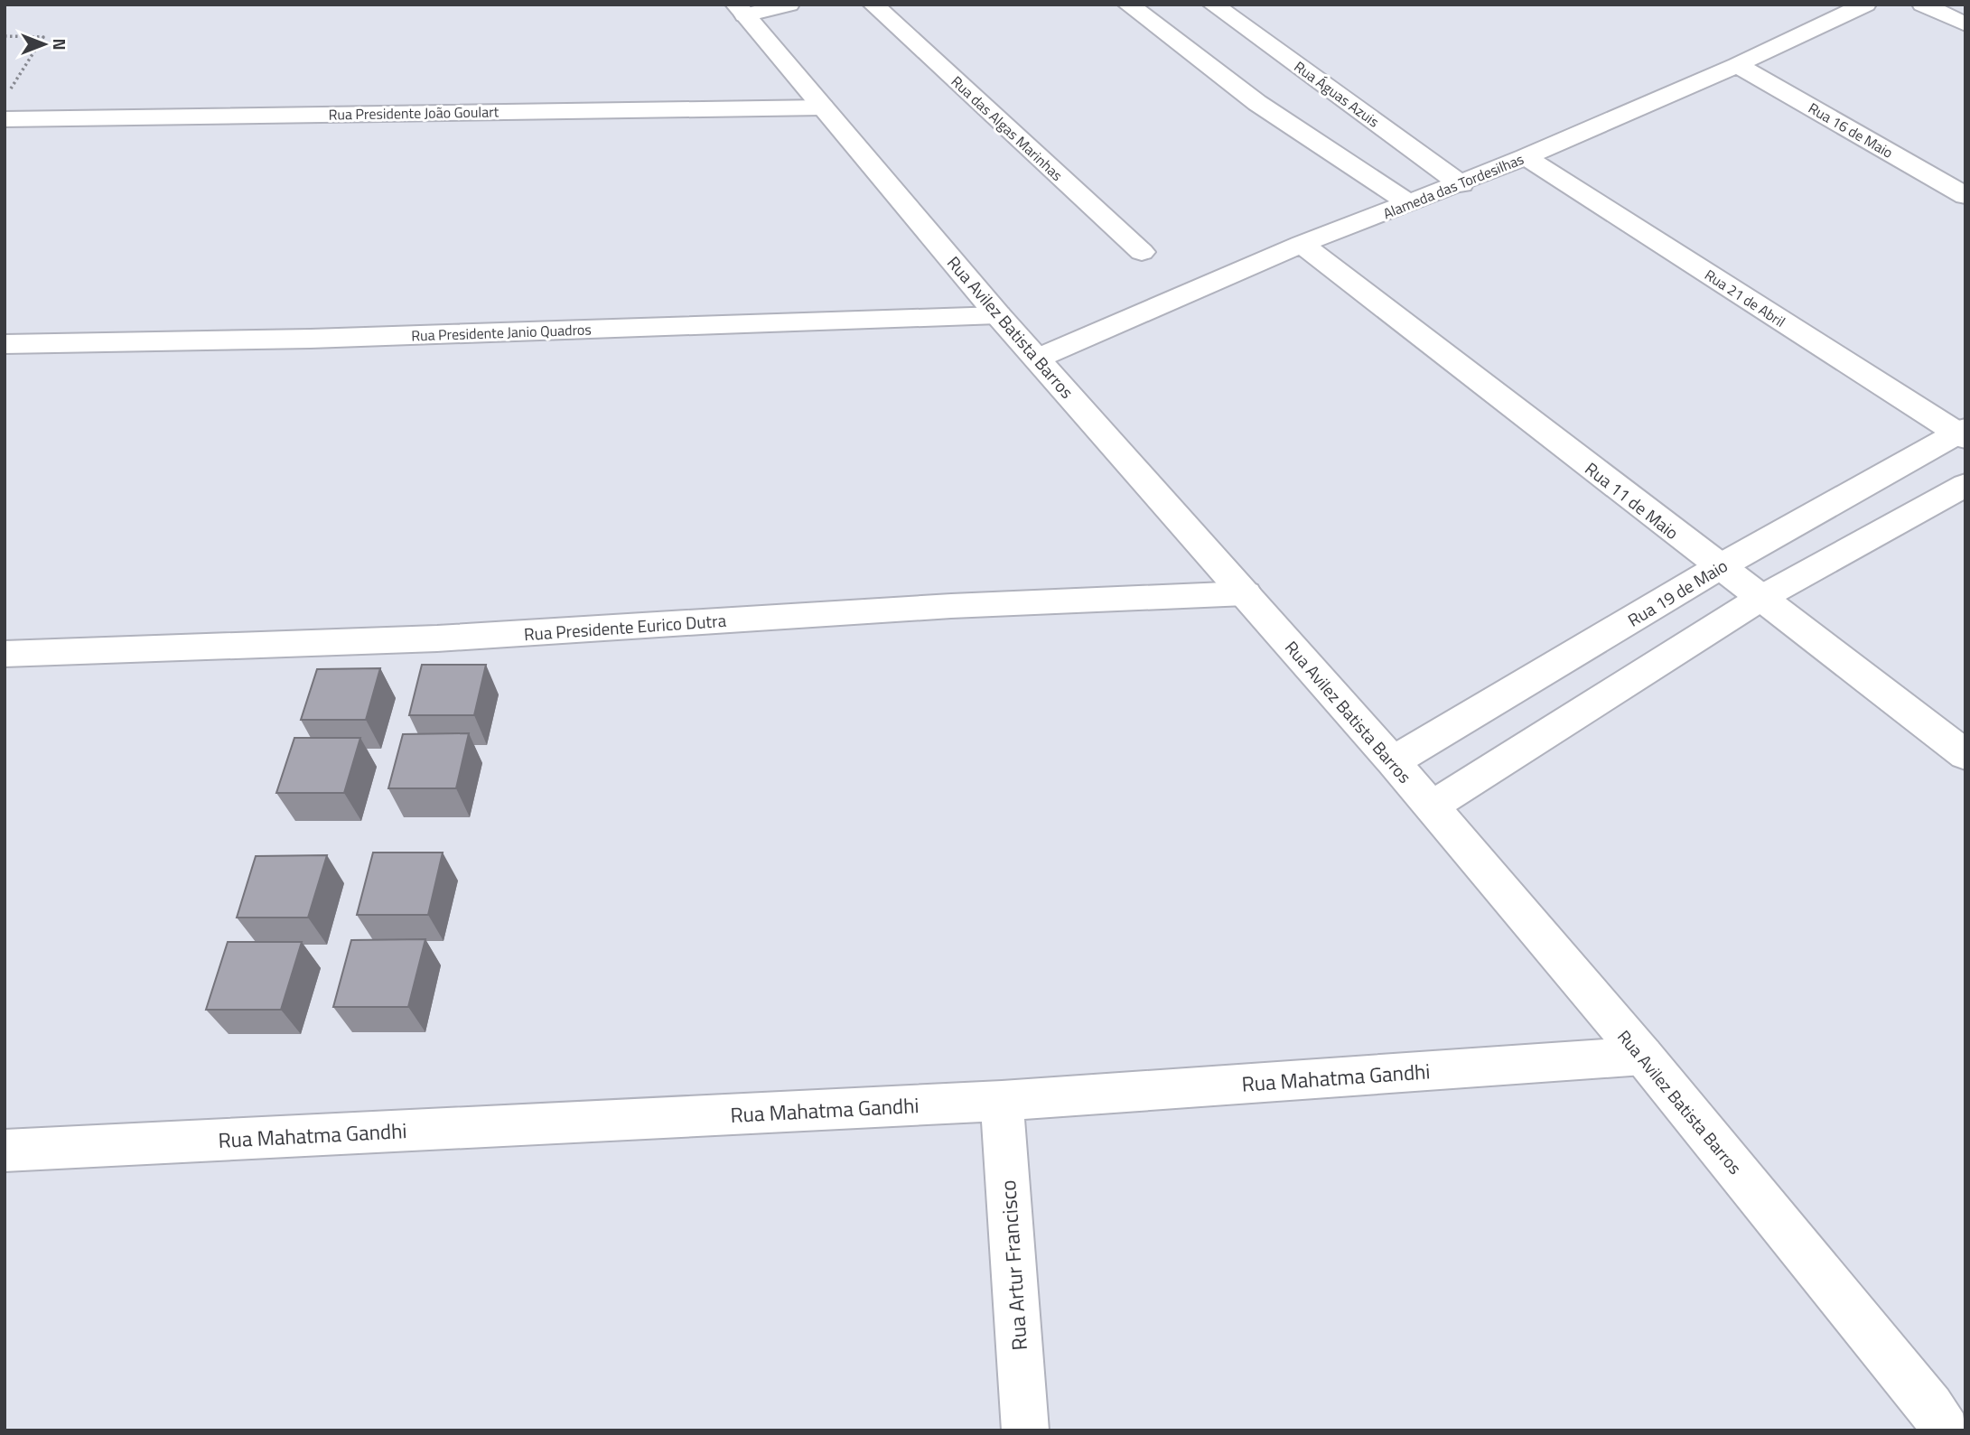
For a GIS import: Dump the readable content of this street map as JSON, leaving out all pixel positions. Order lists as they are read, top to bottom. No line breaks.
{"streets":{"street":["Rua Águas Azuis","Rua Presidente João Goulart","Rua das Algas Marinhas","Rua 16 de Maio","Alameda das Tordesilhas","Rua 21 de Abril","Rua Avilez Batista Barros","Rua Presidente Janio Quadros","Rua 11 de Maio","Rua 19 de Maio","Rua Presidente Eurico Dutra","Rua Mahatma Gandhi","Rua Artur Francisco"]},"crossings":[["Rua Águas Azuis","Alameda das Tordesilhas"],["Rua Presidente João Goulart","Rua Avilez Batista Barros"],["Rua 16 de Maio","Alameda das Tordesilhas"],["Alameda das Tordesilhas","Rua 21 de Abril"],["Alameda das Tordesilhas","Rua Avilez Batista Barros"],["Alameda das Tordesilhas","Rua 11 de Maio"],["Rua 21 de Abril","Rua 19 de Maio"],["Rua Avilez Batista Barros","Rua Presidente Janio Quadros"],["Rua Avilez Batista Barros","Rua 19 de Maio"],["Rua Avilez Batista Barros","Rua Presidente Eurico Dutra"],["Rua Avilez Batista Barros","Rua Mahatma Gandhi"],["Rua 11 de Maio","Rua 19 de Maio"],["Rua Mahatma Gandhi","Rua Artur Francisco"]],"north":"right"}
